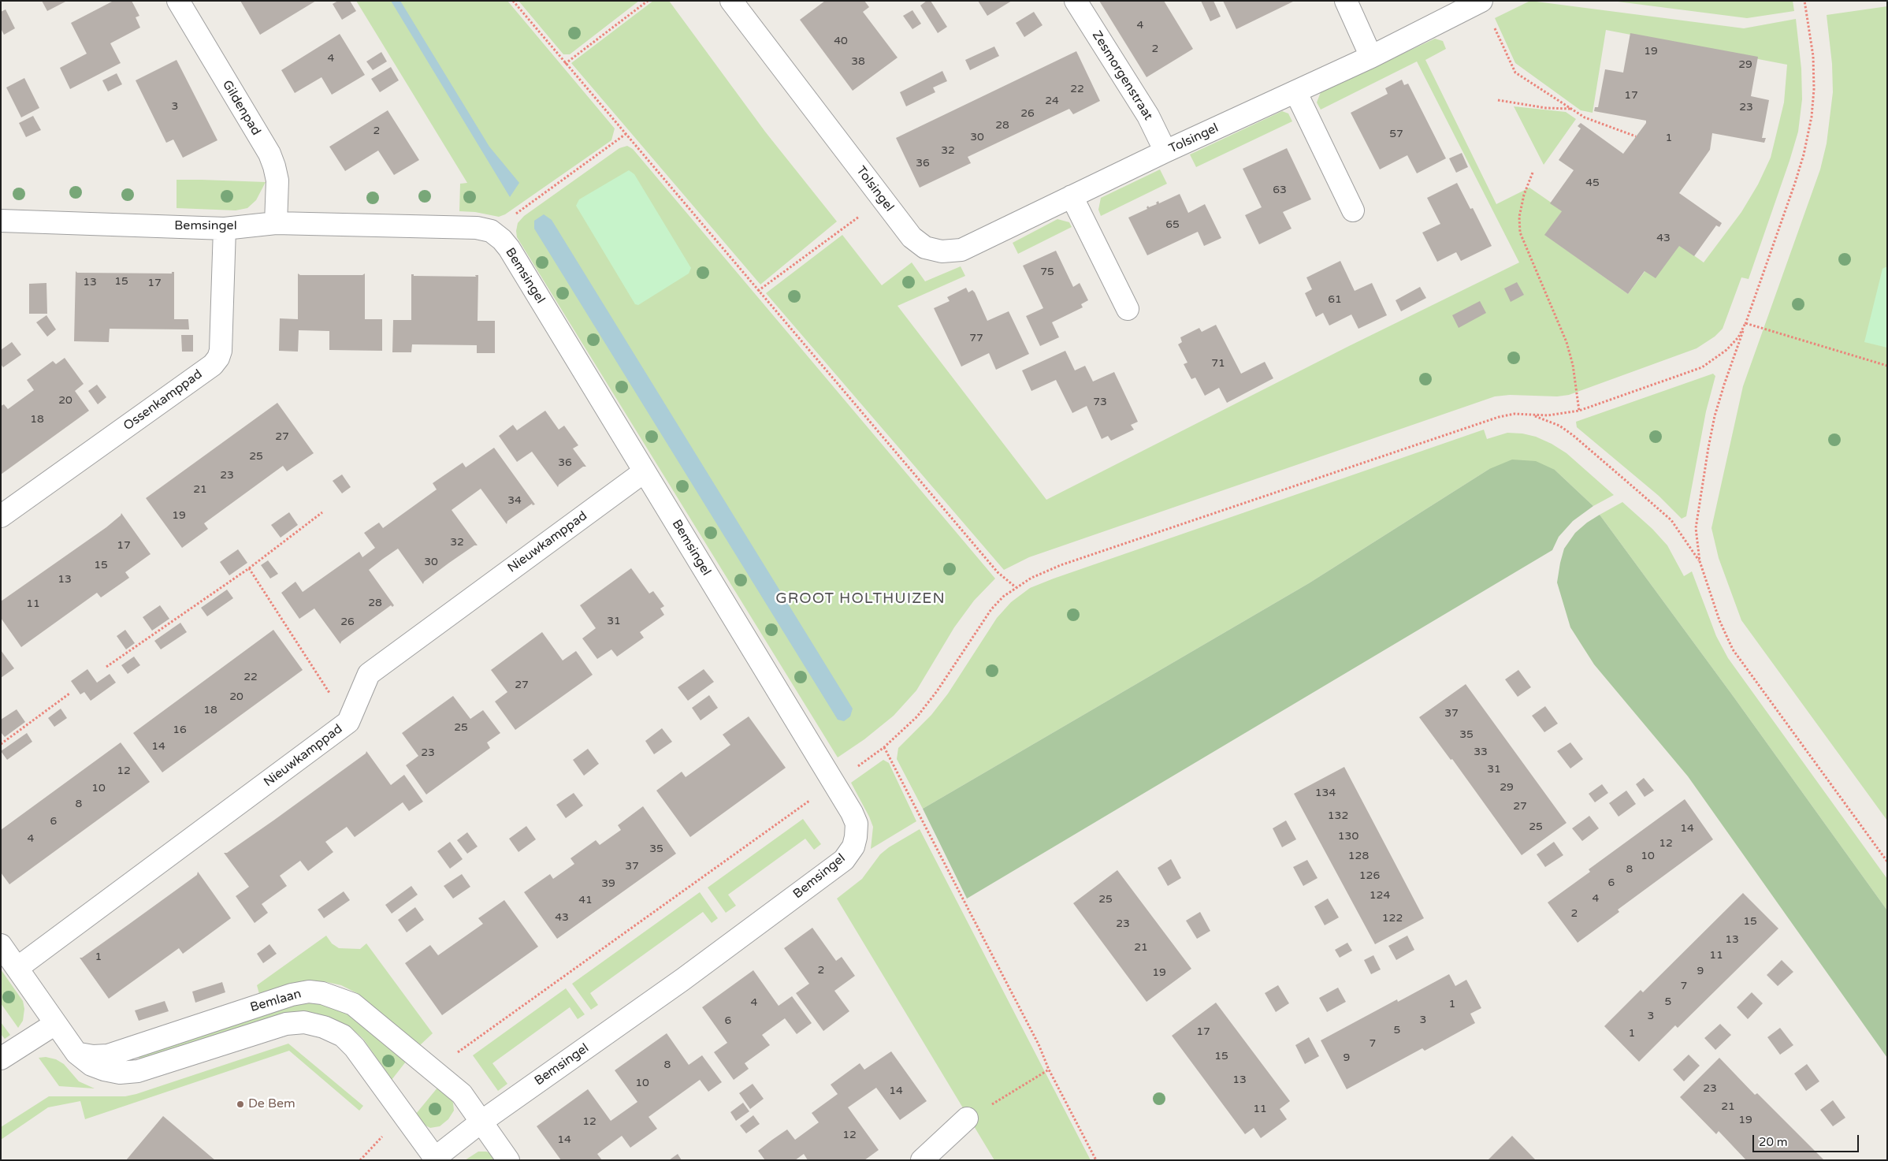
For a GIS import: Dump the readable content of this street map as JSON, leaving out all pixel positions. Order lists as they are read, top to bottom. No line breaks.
{"streets":{"street":["Zesmorgenstraat","Gildenpad","Tolsingel","Bemsingel","Ossenkamppad","Nieuwkamppad","Bemlaan"]},"crossings":[["Zesmorgenstraat","Tolsingel"],["Gildenpad","Bemsingel"],["Bemsingel","Ossenkamppad"],["Bemsingel","Nieuwkamppad"],["Bemsingel","Bemlaan"],["Nieuwkamppad","Bemlaan"]],"districts":["GROOT HOLTHUIZEN"],"places":["De Bem"],"house_numbers":["4","40","2","19","4","38","29","22","17","24","3","23","26","28","2","57","30","1","32","36","45","63","65","43","75","15","13","17","61","77","71","20","73","18","27","25","36","23","21","34","19","32","17","30","15","13","28","11","31","26","22","27","20","18","37","25","16","35","14","33","23","31","12","29","10","134","8","27","132","6","25","14","130","4","12","35","128","10","37","8","126","6","39","124","4","25","41","2","43","122","15","23","13","21","11","1","2","9","19","7","5","4","1","3","3","6","5","17","1","7","15","9","8","13","10","23","14","21","11","19","12","12","14"],"scale_bar":"20 m"}
